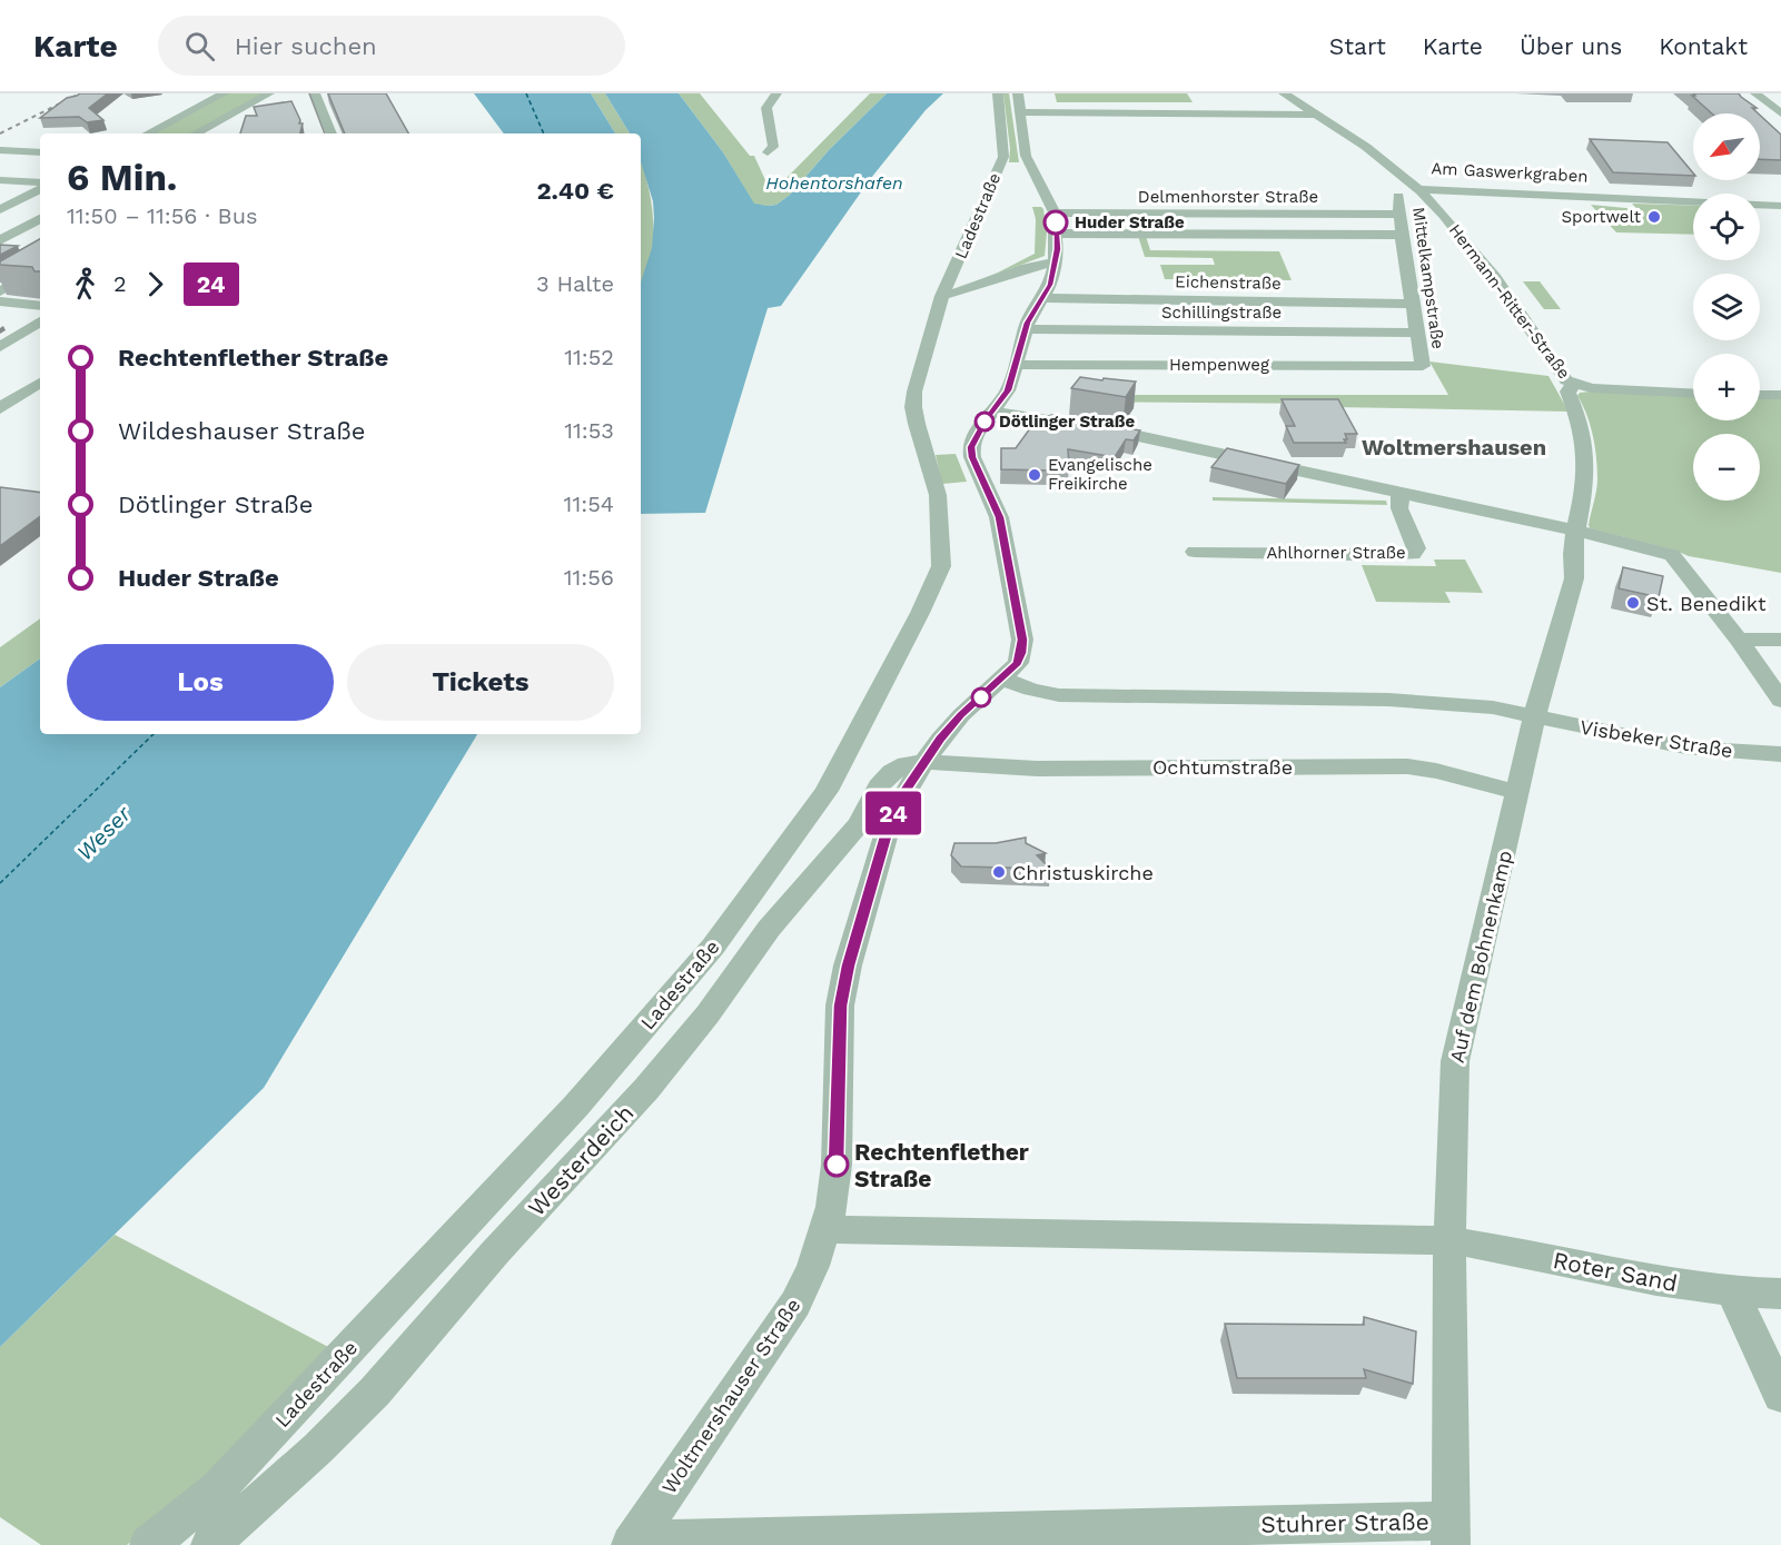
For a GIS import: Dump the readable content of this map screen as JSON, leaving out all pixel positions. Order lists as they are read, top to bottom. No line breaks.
{"streets":{"street":["Am Gaswerkgraben","Delmenhorster Straße","Ladestraße","Mittelkampstraße","Eichenstraße","Hermann-Ritter-Straße","Schillingstraße","Hempenweg","Ahlhorner Straße","Visbeker Straße","Ochtumstraße","Auf dem Bohnenkamp","Westerdeich","Roter Sand","Woltmershauser Straße","Stuhrer Straße"]},"crossings":[["Am Gaswerkgraben","Hermann-Ritter-Straße"],["Delmenhorster Straße","Mittelkampstraße"],["Delmenhorster Straße","Woltmershauser Straße"],["Ladestraße","Woltmershauser Straße"],["Mittelkampstraße","Eichenstraße"],["Mittelkampstraße","Schillingstraße"],["Mittelkampstraße","Hempenweg"],["Eichenstraße","Woltmershauser Straße"],["Hermann-Ritter-Straße","Auf dem Bohnenkamp"],["Schillingstraße","Woltmershauser Straße"],["Hempenweg","Woltmershauser Straße"],["Visbeker Straße","Auf dem Bohnenkamp"],["Visbeker Straße","Woltmershauser Straße"],["Ochtumstraße","Auf dem Bohnenkamp"],["Ochtumstraße","Westerdeich"],["Ochtumstraße","Woltmershauser Straße"],["Auf dem Bohnenkamp","Roter Sand"],["Auf dem Bohnenkamp","Stuhrer Straße"],["Westerdeich","Woltmershauser Straße"],["Woltmershauser Straße","Stuhrer Straße"]],"districts":["Woltmershausen"],"water":["Hohentorshafen","Weser"],"places":["Sportwelt","Huder Straße","Dötlinger Straße","Evangelische Freikirche","St. Benedikt","Christuskirche","Rechtenflether Straße"],"lines":["bus line 24"],"north":"bottom left","page":{"header":"Karte","search":"Hier suchen","nav":["Start","Karte","Über uns","Kontakt"],"on_map":"24","map_buttons":["+","−"],"heading":["6 Min.","11:50 – 11:56 · Bus","2.40 €"],"legs":["2","24","3 Halte"],"list":[{"name":"Rechtenflether Straße","value":"11:52"},{"name":"Wildeshauser Straße","value":"11:53"},{"name":"Dötlinger Straße","value":"11:54"},{"name":"Huder Straße","value":"11:56"}],"buttons":["Los","Tickets"]}}
